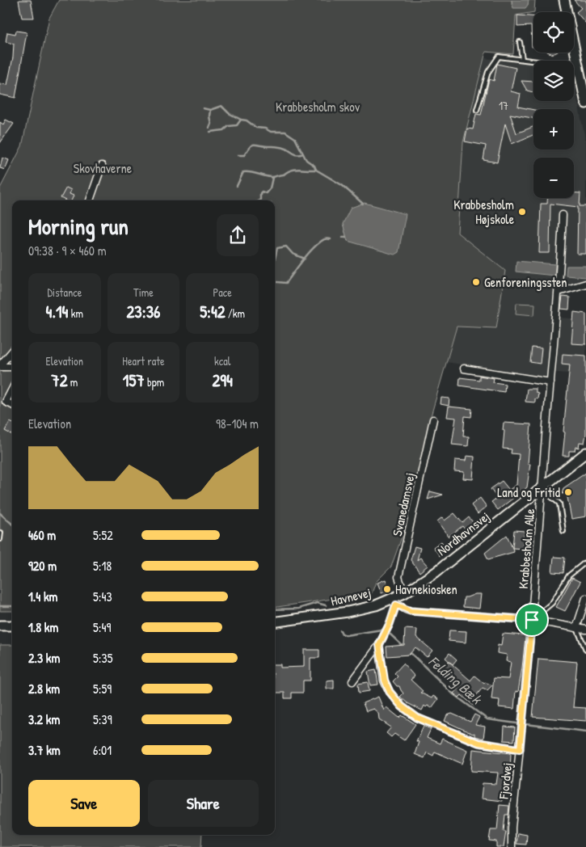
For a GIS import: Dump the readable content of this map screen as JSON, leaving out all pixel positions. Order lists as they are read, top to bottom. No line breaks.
{"streets":{"street":["Svanedamsvej","Nordhavnsvej","Krabbesholm Alle","Havnevej","Fjordvej"]},"crossings":[["Svanedamsvej","Nordhavnsvej"],["Nordhavnsvej","Krabbesholm Alle"],["Nordhavnsvej","Havnevej"],["Krabbesholm Alle","Fjordvej"]],"water":["Felding Bæk"],"parks":["Krabbesholm skov","Skovhaverne"],"places":["Krabbesholm Højskole","Genforeningssten","Land og Fritid","Havnekiosken"],"house_numbers":["17"],"page":{"map_buttons":["+","−"],"heading":["Morning run","09:38 · 9 × 460 m"],"stats":[["Distance","4.14 km"],["Time","23:36"],["Pace","5:42 /km"],["Elevation","72 m"],["Heart rate","157 bpm"],["kcal","294"]],"chart":["Elevation","98–104 m"],"list":[{"name":"460 m","note":"5:52"},{"name":"920 m","note":"5:18"},{"name":"1.4 km","note":"5:43"},{"name":"1.8 km","note":"5:49"},{"name":"2.3 km","note":"5:35"},{"name":"2.8 km","note":"5:59"},{"name":"3.2 km","note":"5:39"},{"name":"3.7 km","note":"6:01"}],"buttons":["Save","Share"]}}
